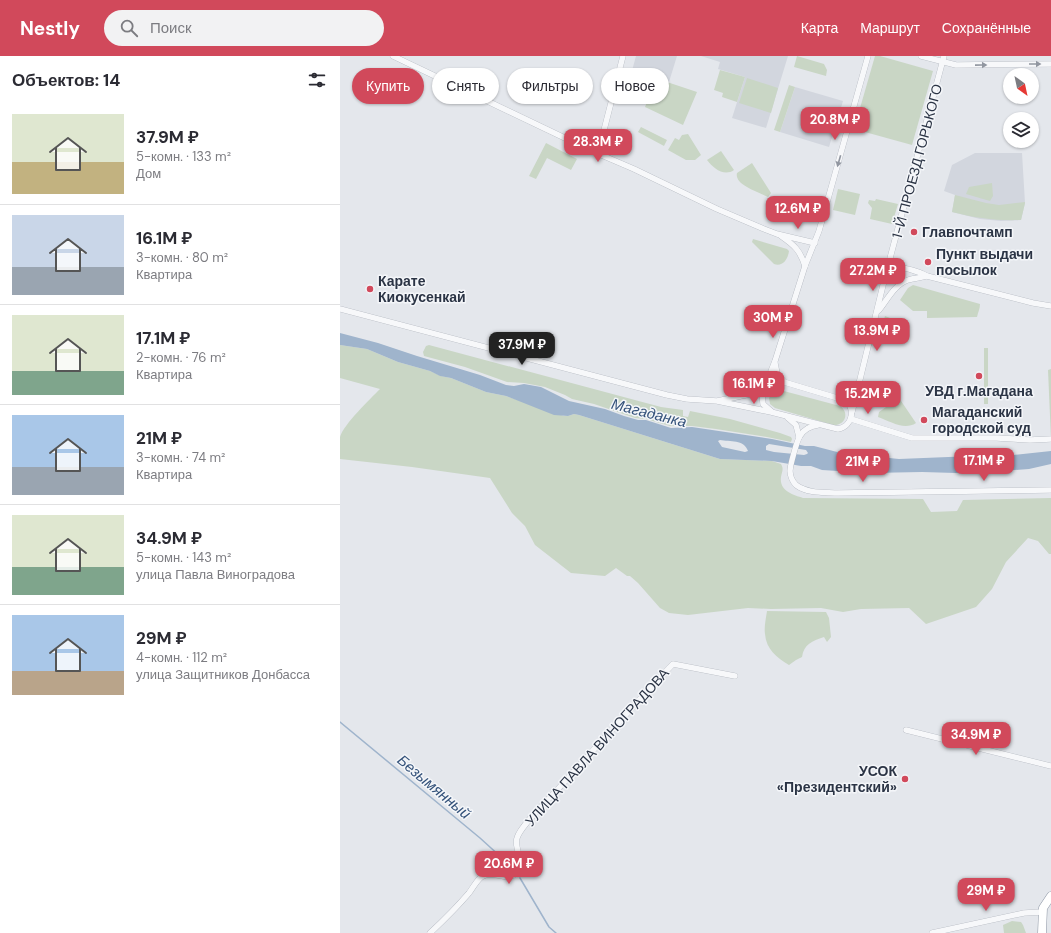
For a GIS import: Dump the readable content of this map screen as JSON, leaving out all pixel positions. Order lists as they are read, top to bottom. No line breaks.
{"streets":{"street":["1-Й ПРОЕЗД ГОРЬКОГО","УЛИЦА ПАВЛА ВИНОГРАДОВА"]},"water":["Магаданка","Безымянный"],"places":["Главпочтамп","Пункт выдачи посылок","Карате Киокусенкай","УВД г.Магадана","Магаданский городской суд","УСОК «Президентский»"],"north":"bottom right","page":{"header":"Nestly","search":"Поиск","nav":["Карта","Маршрут","Сохранённые"],"heading":"Объектов: 14","chip":["Купить","Снять","Фильтры","Новое"],"list":[{"name":"37.9M ₽","note":"5-комн. · 133 m² · Дом"},{"name":"16.1M ₽","note":"3-комн. · 80 m² · Квартира"},{"name":"17.1M ₽","note":"2-комн. · 76 m² · Квартира"},{"name":"21M ₽","note":"3-комн. · 74 m² · Квартира"},{"name":"34.9M ₽","note":"5-комн. · 143 m² · улица Павла Виноградова"},{"name":"29M ₽","note":"4-комн. · 112 m² · улица Защитников Донбасса"}],"price":["20.8M ₽","28.3M ₽","12.6M ₽","27.2M ₽","30M ₽","13.9M ₽","37.9M ₽","16.1M ₽","15.2M ₽","17.1M ₽","21M ₽","34.9M ₽","20.6M ₽","29M ₽"]}}
